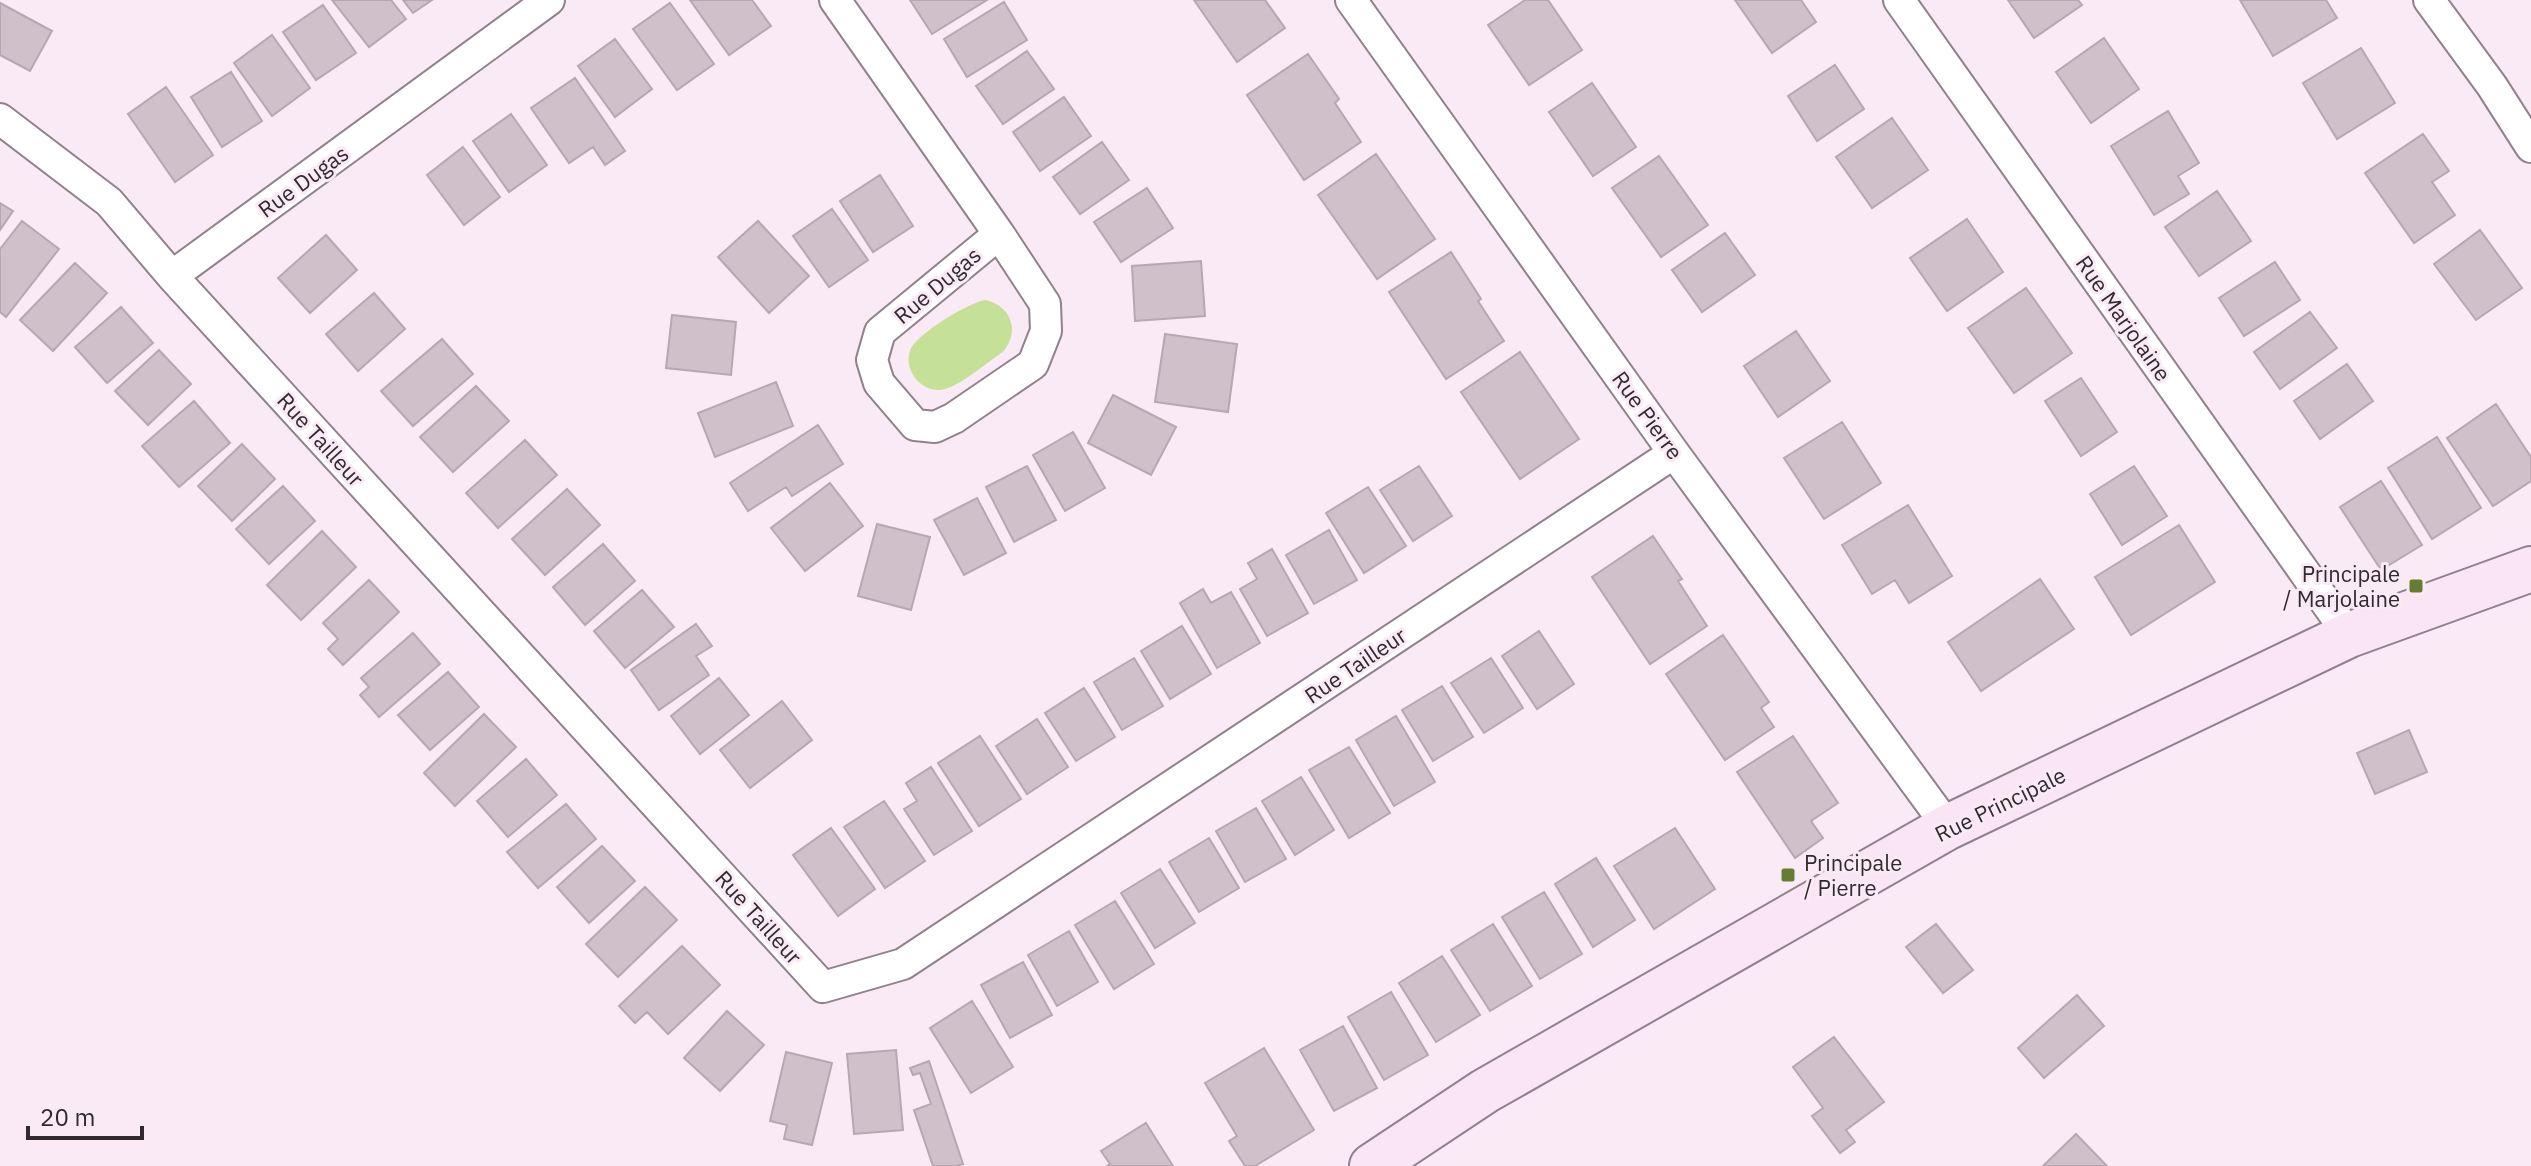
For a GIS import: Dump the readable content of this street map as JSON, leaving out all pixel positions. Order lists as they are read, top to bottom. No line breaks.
{"streets":{"street":["Rue Dugas","Rue Marjolaine","Rue Pierre","Rue Tailleur","Rue Principale"]},"crossings":[["Rue Dugas","Rue Tailleur"],["Rue Marjolaine","Rue Principale"],["Rue Pierre","Rue Tailleur"],["Rue Pierre","Rue Principale"]],"places":{"transit":["Principale / Marjolaine","Principale / Pierre"]},"scale_bar":"20 m"}
